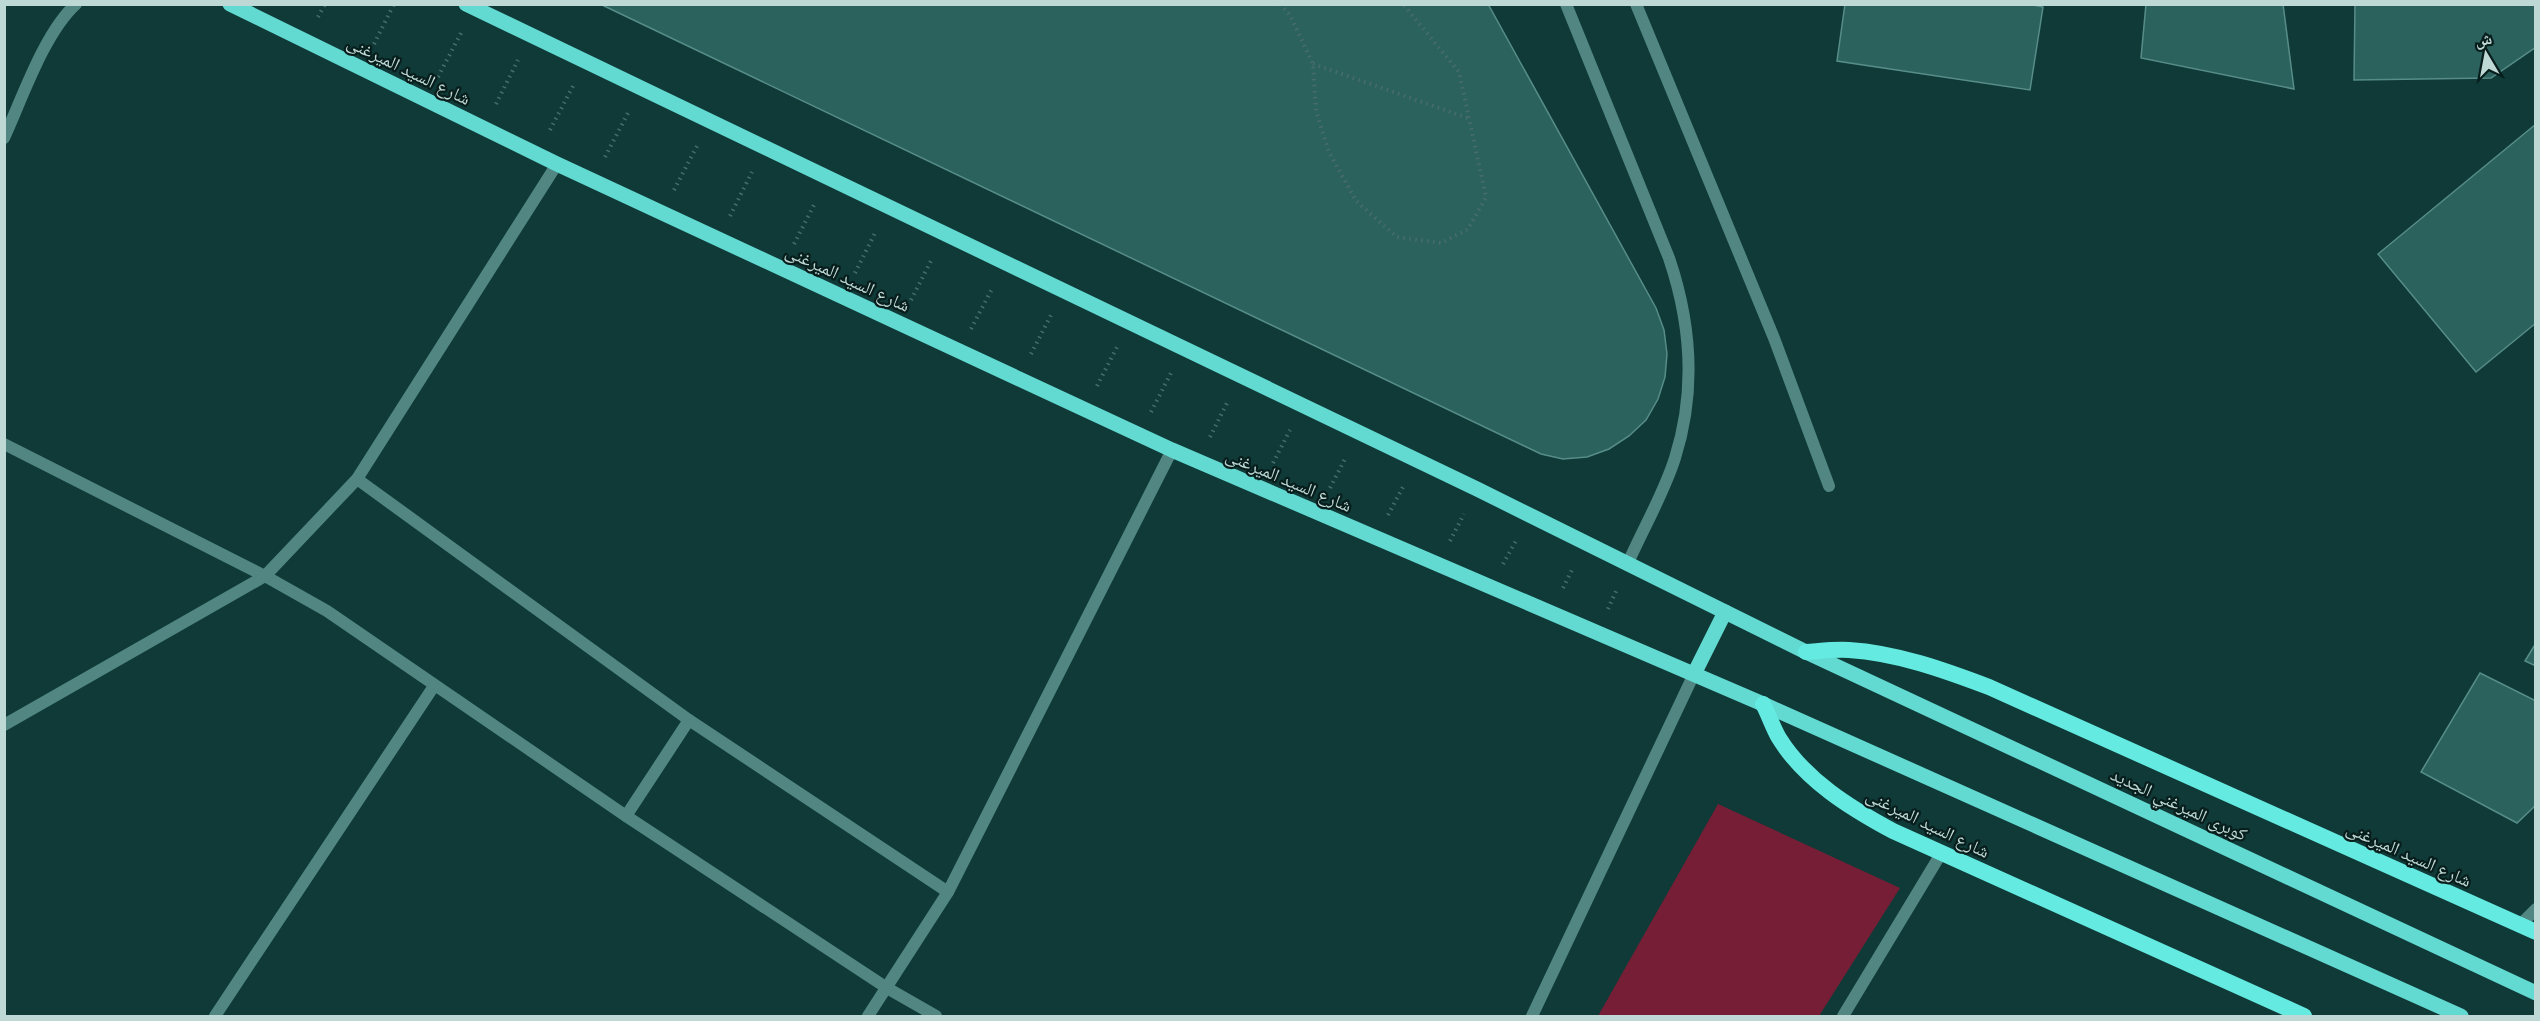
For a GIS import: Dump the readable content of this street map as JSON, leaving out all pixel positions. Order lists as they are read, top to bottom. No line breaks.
{"streets":{"highway":["شارع السيد الميرغنى"],"main road":["كوبرى الميرغني الجديد"]},"crossings":[["شارع السيد الميرغنى","كوبرى الميرغني الجديد"]],"north":"top"}
